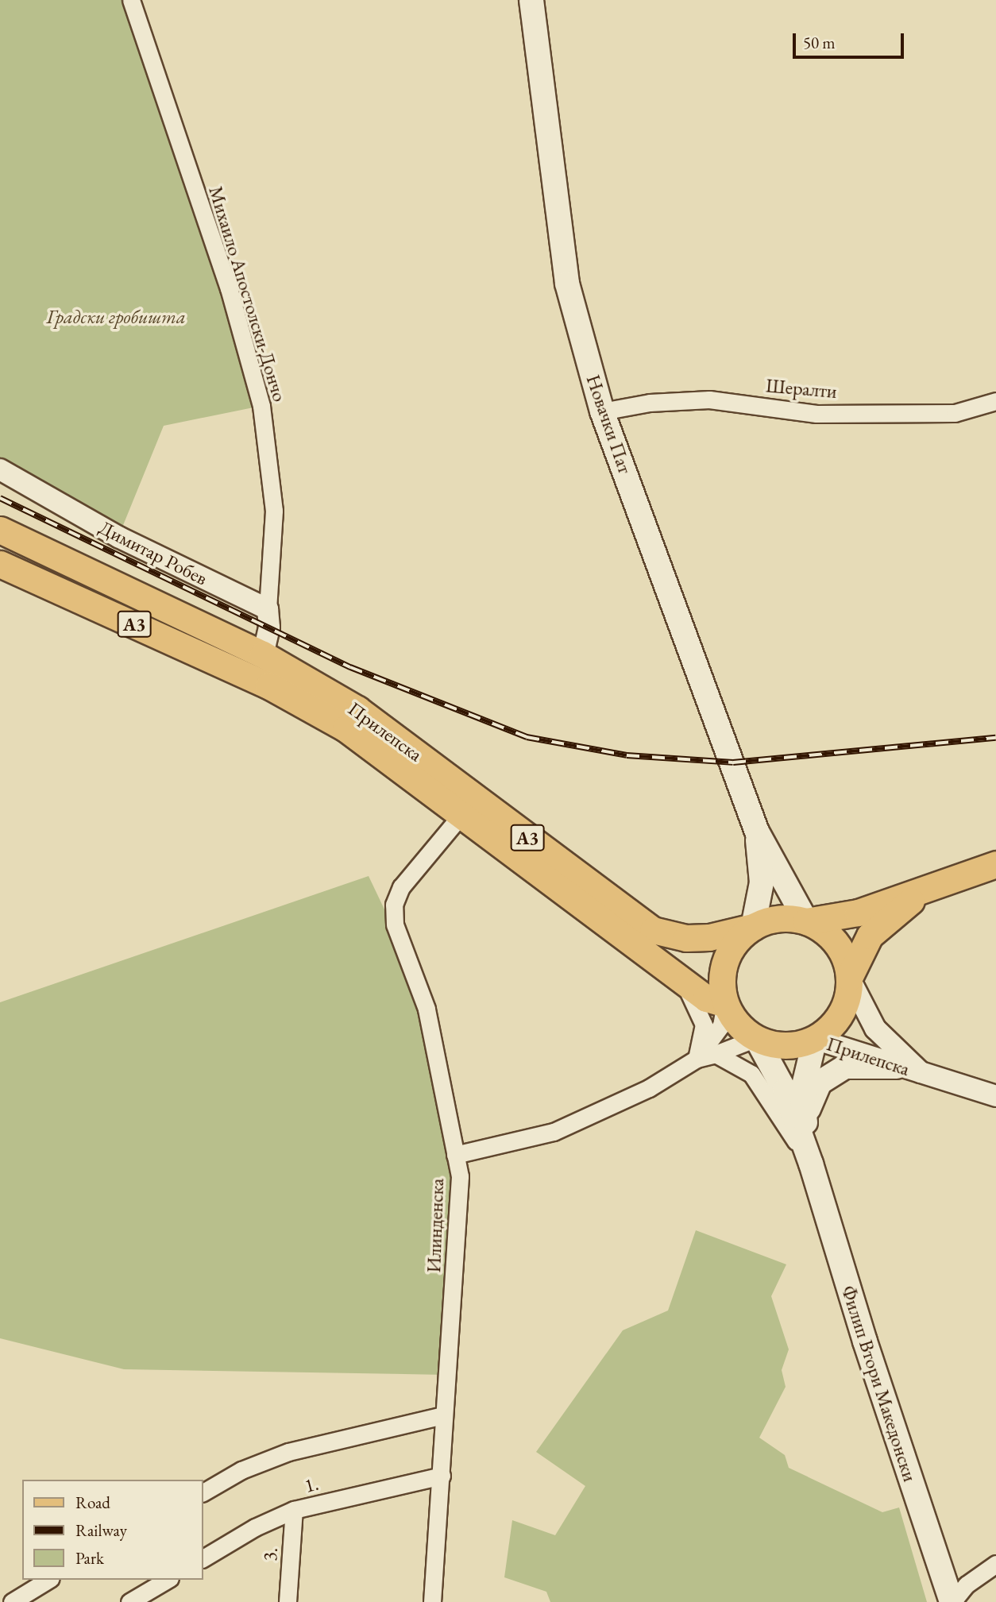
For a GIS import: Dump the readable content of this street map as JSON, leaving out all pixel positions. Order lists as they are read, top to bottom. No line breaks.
{"streets":{"main road":["Новачки Пат","A3","Прилепска","Филип Втори Македонски"],"street":["Михаило Апостолски-Дончо","Шералти","Димитар Робев","Илинденска","1.","3."]},"crossings":[["Михаило Апостолски-Дончо","Димитар Робев"],["Шералти","Новачки Пат"],["A3","Прилепска"],["Прилепска","Илинденска"],["Илинденска","1."],["1.","3."]],"parks":["Градски гробишта"],"legend":["Road","Railway","Park"],"scale_bar":"50 m"}
